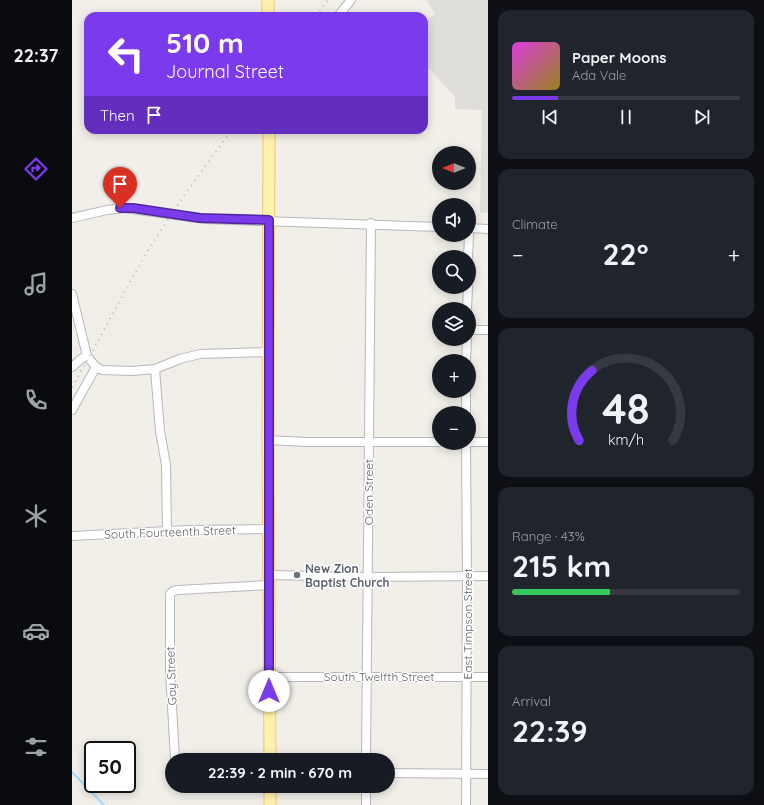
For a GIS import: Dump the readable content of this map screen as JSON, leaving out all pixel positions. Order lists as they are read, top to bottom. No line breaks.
{"streets":{"street":["Oden Street","South Fourteenth Street","East Timpson Street","Gay Street","South Twelfth Street"]},"crossings":[["Oden Street","South Twelfth Street"],["East Timpson Street","South Twelfth Street"]],"places":["New Zion Baptist Church"],"north":"left","page":{"tabs":"22:37","turn":["510 m","Journal Street"],"song":["Paper Moons","Ada Vale"],"then":"Then","map_buttons":["+","−"],"tile":["Climate",["Range · 43%","215 km"],["Arrival","22:39"]],"heat":["−","22°","+"],"limit":"50","trip":"22:39 · 2 min · 670 m","gauge":["48","km/h"]}}
